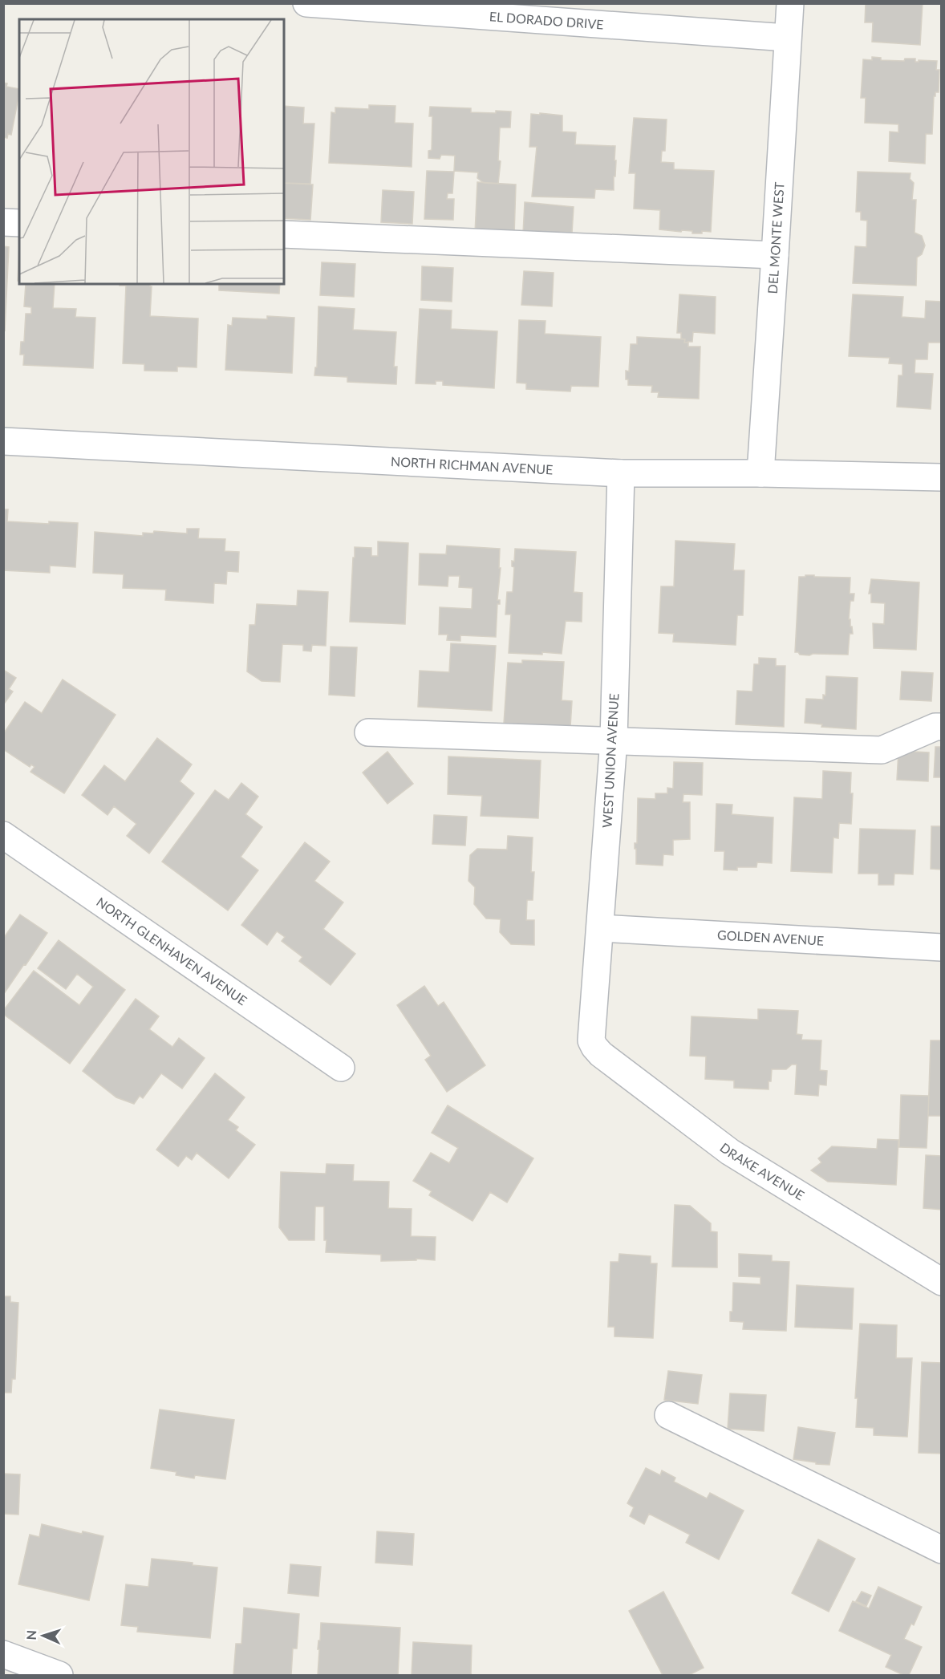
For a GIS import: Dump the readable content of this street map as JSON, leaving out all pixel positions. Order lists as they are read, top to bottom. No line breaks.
{"streets":{"street":["EL DORADO DRIVE","DEL MONTE WEST","NORTH RICHMAN AVENUE","WEST UNION AVENUE","GOLDEN AVENUE","NORTH GLENHAVEN AVENUE","DRAKE AVENUE"]},"crossings":[["EL DORADO DRIVE","DEL MONTE WEST"],["DEL MONTE WEST","NORTH RICHMAN AVENUE"],["NORTH RICHMAN AVENUE","WEST UNION AVENUE"],["WEST UNION AVENUE","GOLDEN AVENUE"],["WEST UNION AVENUE","DRAKE AVENUE"]],"north":"left"}
